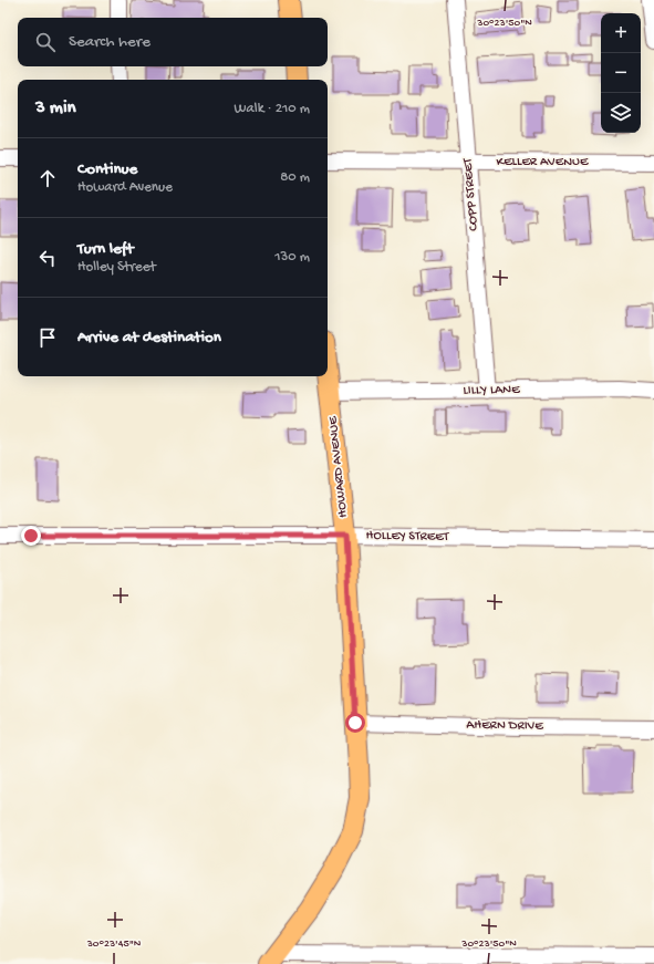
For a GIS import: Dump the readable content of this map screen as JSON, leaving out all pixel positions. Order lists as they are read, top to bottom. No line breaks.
{"streets":{"main road":["HOWARD AVENUE"],"street":["KELLER AVENUE","COPP STREET","LILLY LANE","HOLLEY STREET","AHERN DRIVE"]},"crossings":[["KELLER AVENUE","COPP STREET"],["COPP STREET","LILLY LANE"],["LILLY LANE","HOWARD AVENUE"],["HOWARD AVENUE","HOLLEY STREET"],["HOWARD AVENUE","AHERN DRIVE"]],"page":{"map_buttons":["+","−"],"search":"Search here","heading":["3 min","Walk · 210 m"],"list":[["Continue","Howard Avenue","80 m"],["Turn left","Holley Street","130 m"],"Arrive at destination"]},"coordinates":["30°23'50\"N","30°23'45\"N"]}
